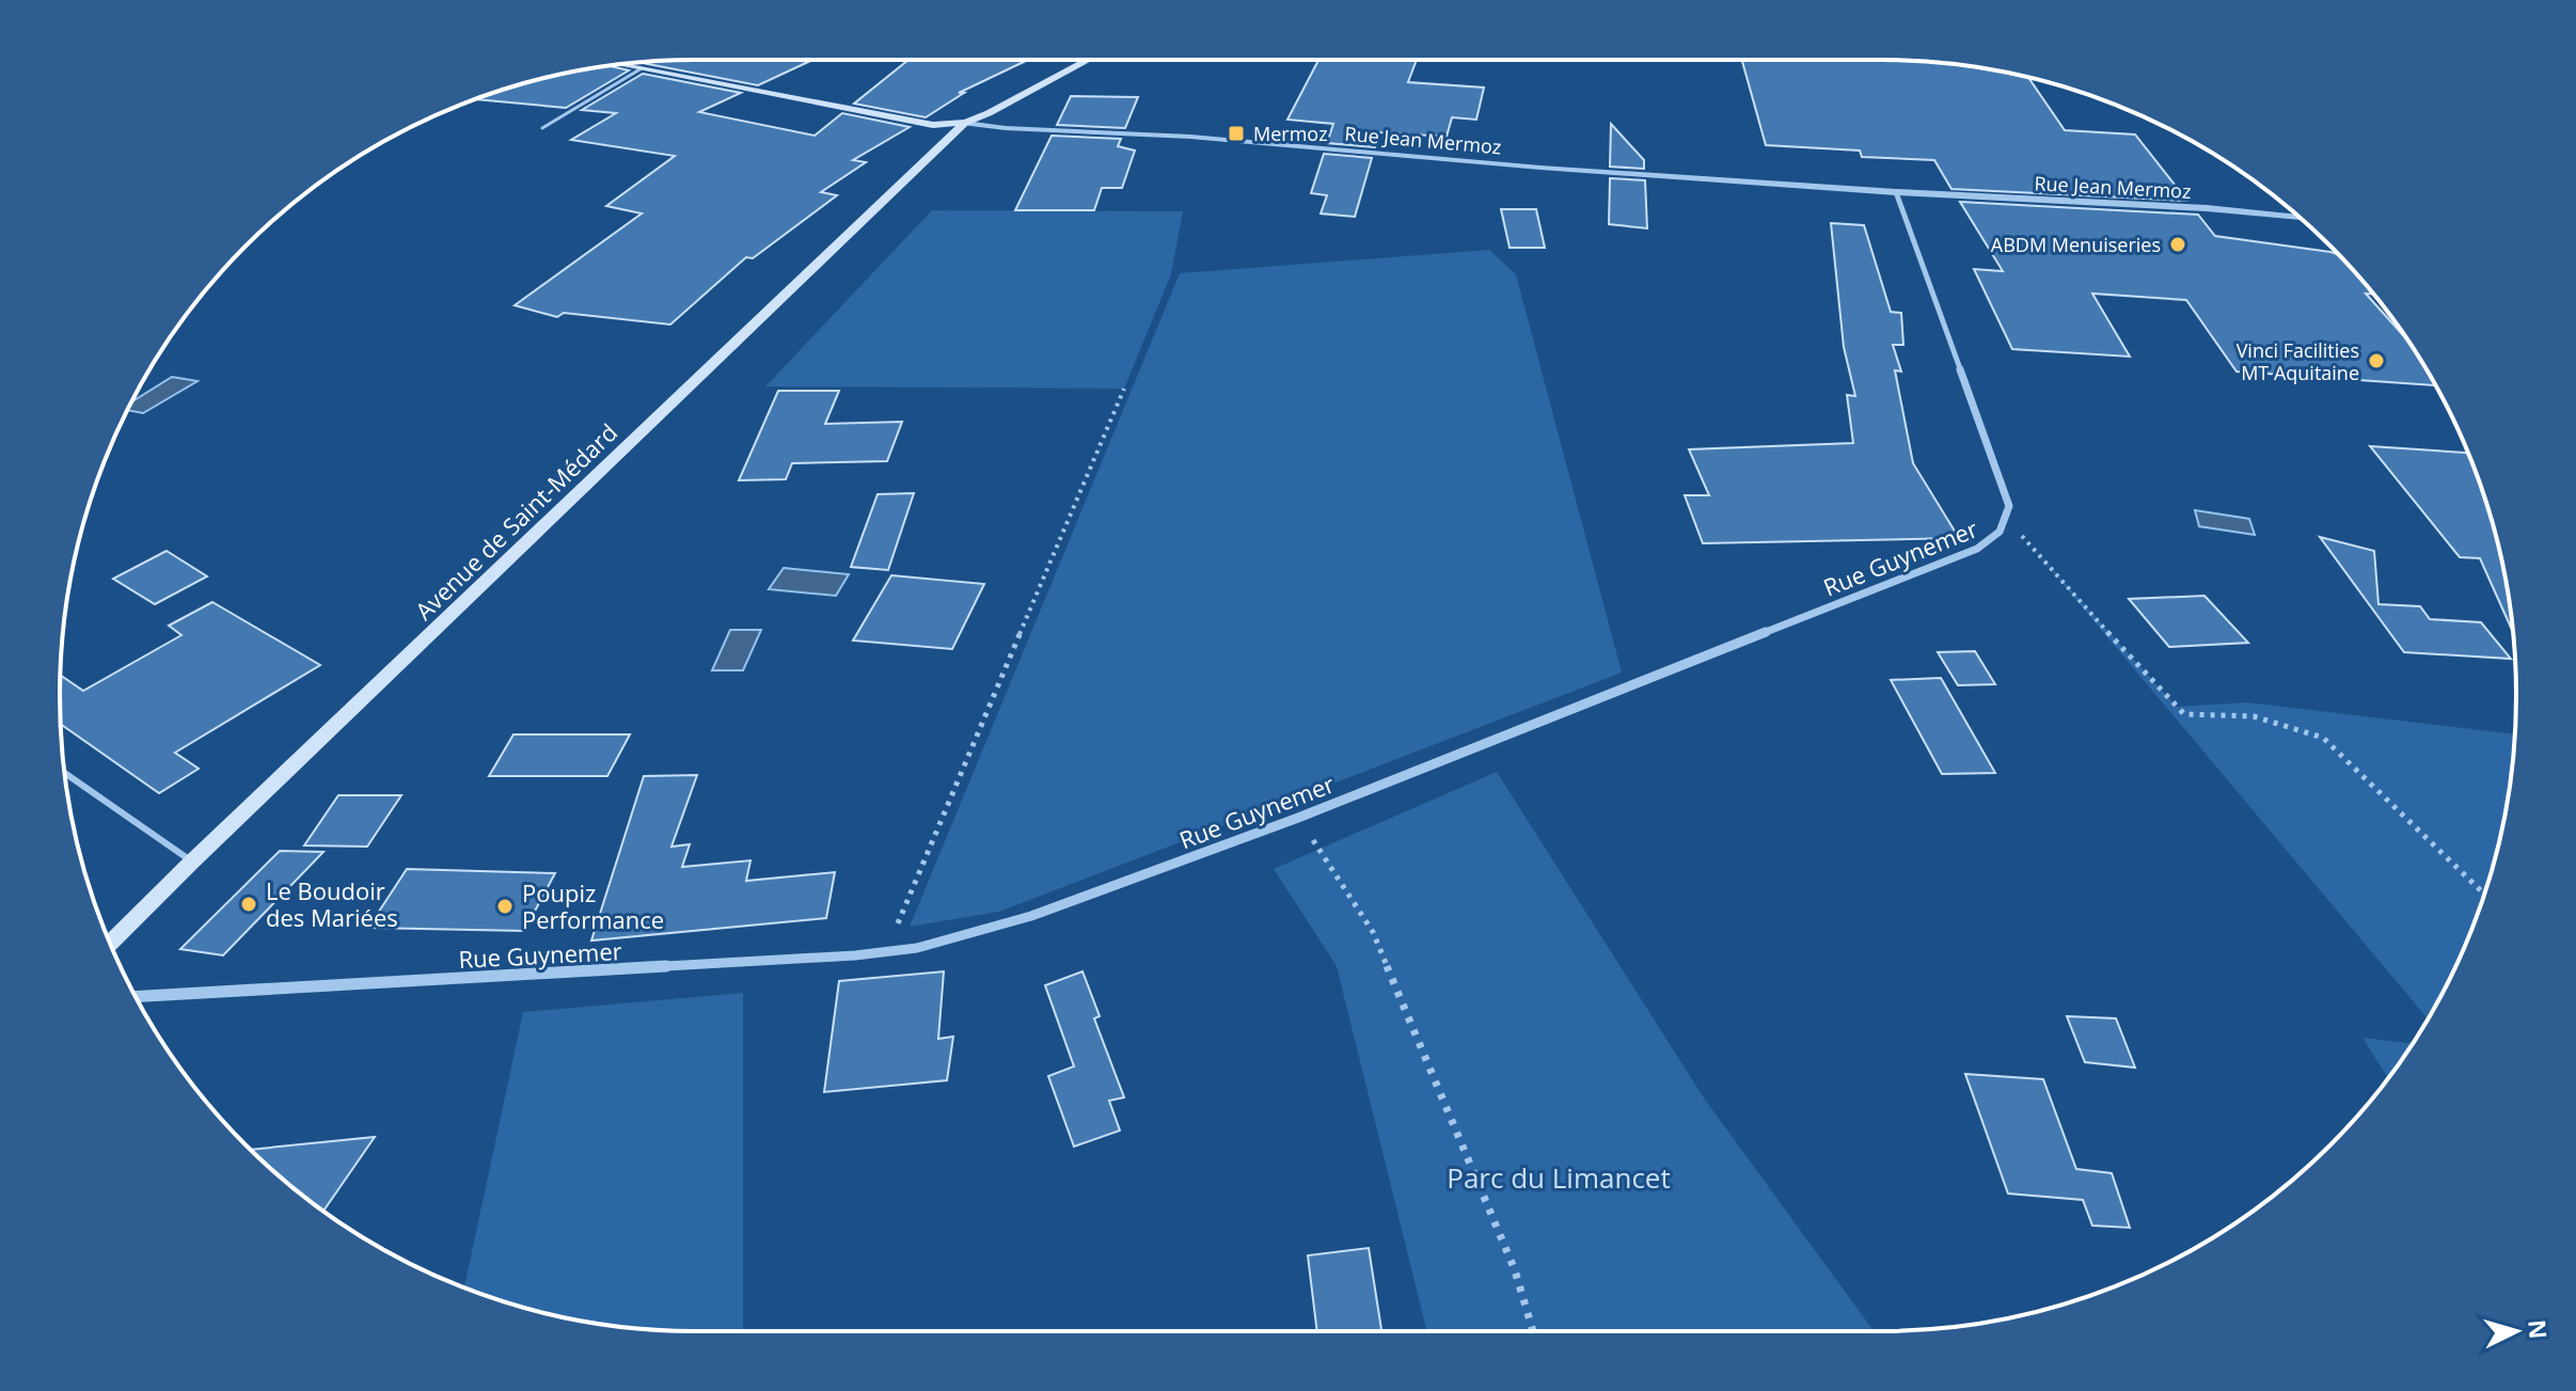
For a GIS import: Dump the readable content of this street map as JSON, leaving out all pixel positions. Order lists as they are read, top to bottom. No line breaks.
{"streets":{"main road":["Rue Jean Mermoz","Avenue de Saint-Médard"],"street":["Rue Guynemer"]},"crossings":[["Rue Jean Mermoz","Avenue de Saint-Médard"],["Rue Jean Mermoz","Rue Guynemer"]],"parks":["Parc du Limancet"],"places":{"transit":["Mermoz"],"other":["ABDM Menuiseries","Vinci Facilities MT Aquitaine","Le Boudoir des Mariées","Poupiz Performance"]},"north":"right"}
